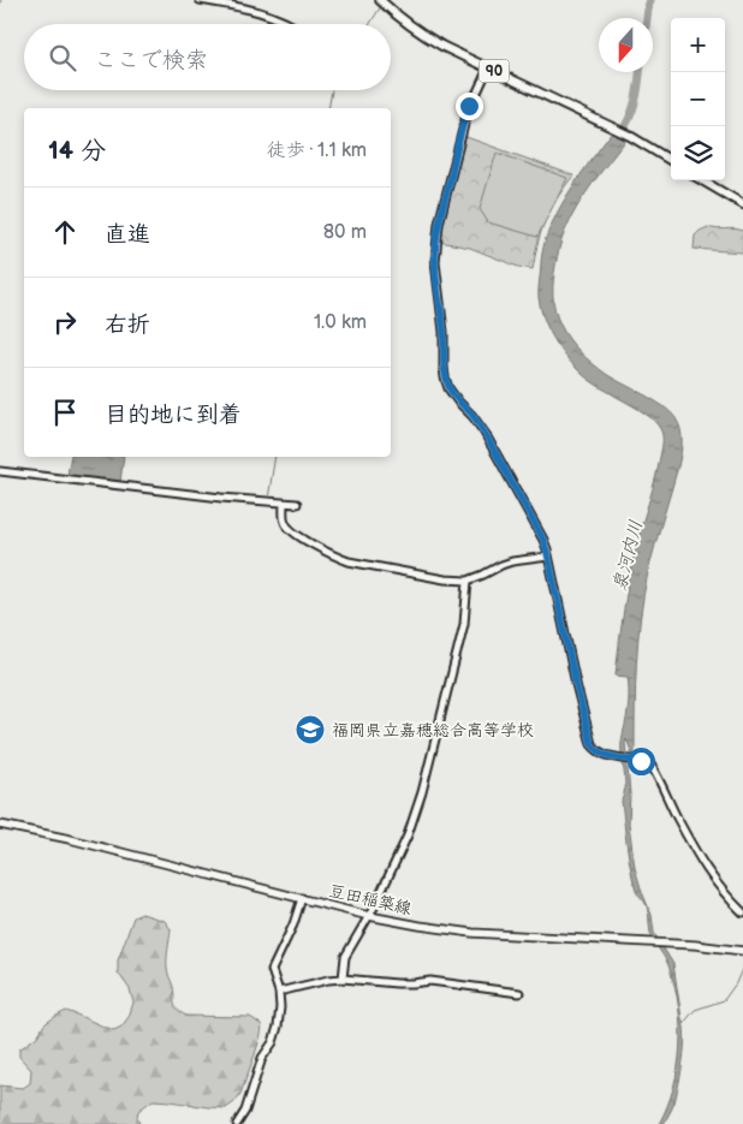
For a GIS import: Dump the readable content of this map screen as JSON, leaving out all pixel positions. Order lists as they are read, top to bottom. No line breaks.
{"streets":{"main road":["90","豆田稲築線"]},"water":["泉河内川"],"places":{"school or university":["福岡県立嘉穂総合高等学校"]},"north":"bottom","page":{"map_buttons":["+","−"],"search":"ここで検索","heading":["14 分","徒歩 · 1.1 km"],"list":[["直進","80 m"],["右折","1.0 km"],"目的地に到着"]}}
